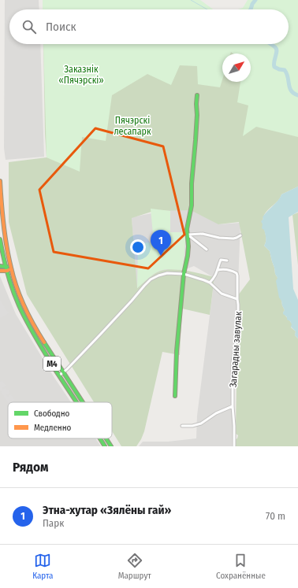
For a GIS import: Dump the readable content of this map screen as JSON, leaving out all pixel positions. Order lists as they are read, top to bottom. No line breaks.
{"streets":{"main road":["М4"],"street":["Загарадны завулак"]},"parks":["Заказнік «Пячэрскі»","Пячэрскі лесапарк"],"legend":["Свободно","Медленно"],"north":"top right","page":{"search":"Поиск","pins":"1","heading":"Рядом","list":[{"mark":"1","name":"Этна-хутар «Зялёны гай»","note":"Парк","value":"70 m"}],"nav":["Карта","Маршрут","Сохранённые"]}}
